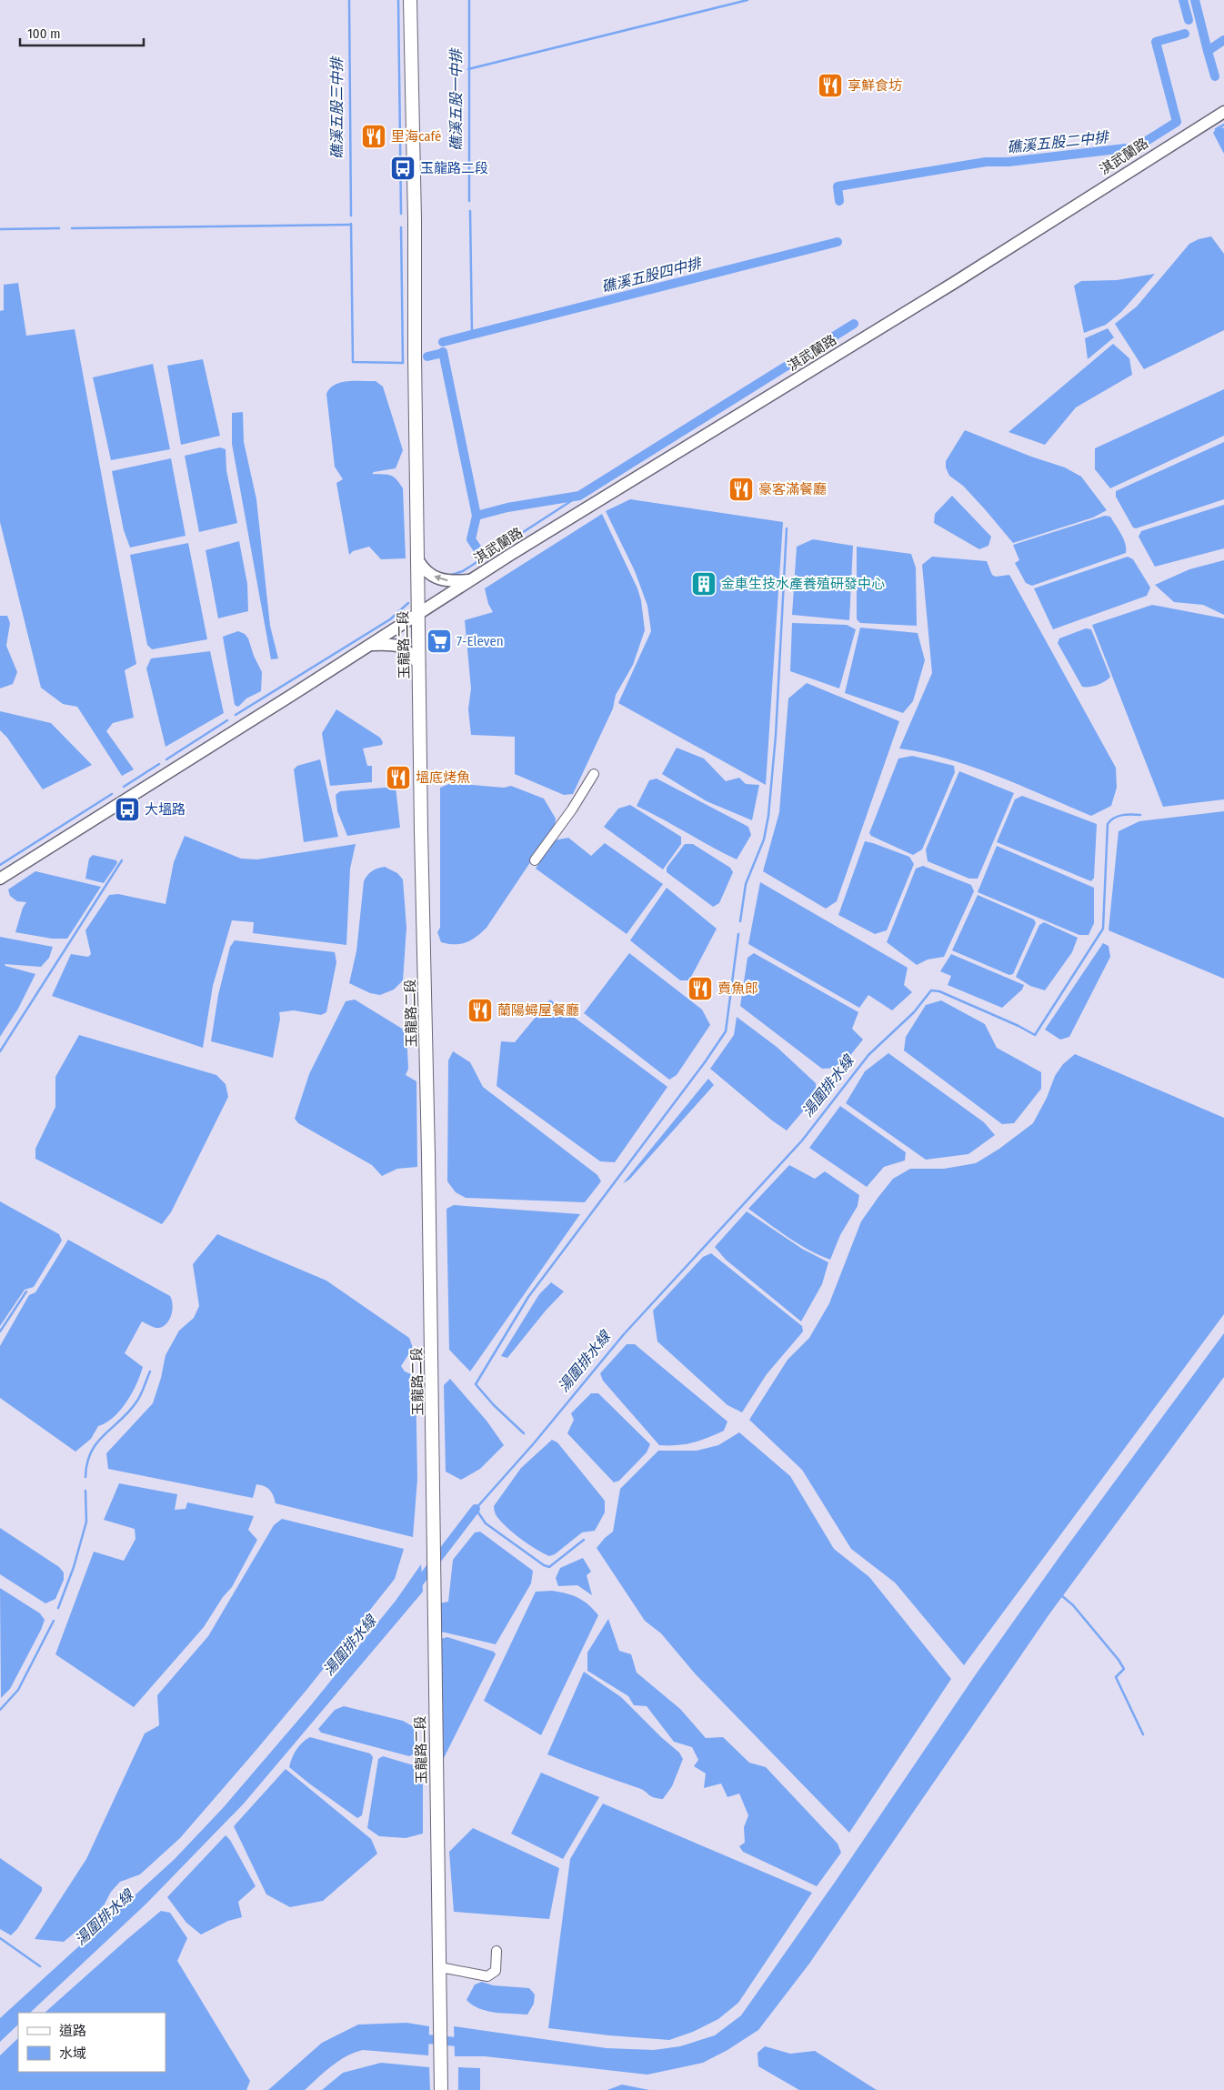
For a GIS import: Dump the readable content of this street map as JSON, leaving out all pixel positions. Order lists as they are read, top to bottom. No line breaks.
{"streets":{"main road":["玉龍路二段"],"street":["淇武蘭路"]},"crossings":[["淇武蘭路","玉龍路二段"]],"water":["礁溪五股一中排","礁溪五股三中排","礁溪五股二中排","礁溪五股四中排","湯圍排水線"],"places":{"restaurant":["享鮮食坊","里海café","豪客滿餐廳","塭底烤魚","賣魚郎","蘭陽蟳屋餐廳"],"bus stop":["玉龍路二段","大塭路"],"building":["金車生技水產養殖研發中心"],"supermarket":["7-Eleven"]},"legend":["道路","水域"],"scale_bar":"100 m"}
